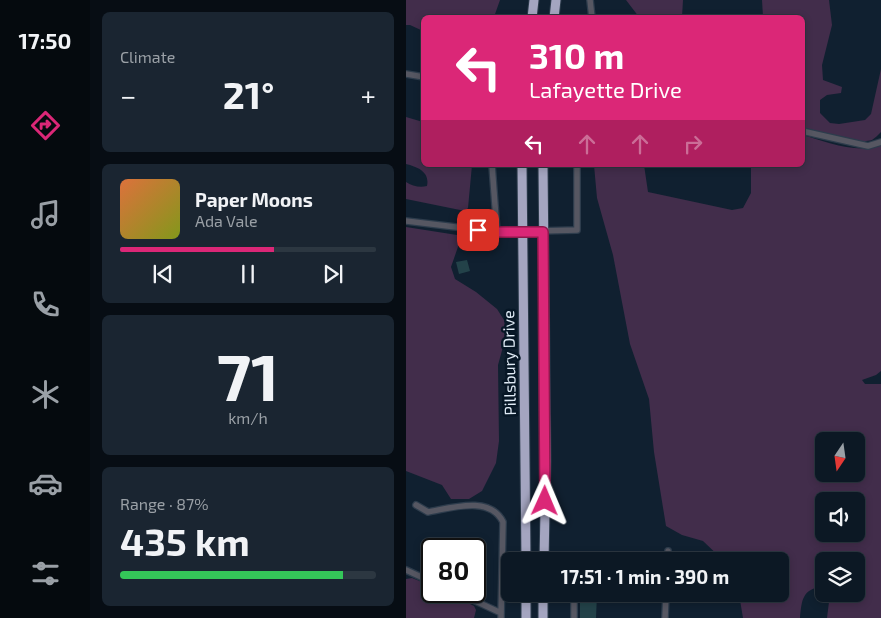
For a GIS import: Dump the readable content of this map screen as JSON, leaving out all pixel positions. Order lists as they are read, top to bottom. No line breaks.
{"streets":{"highway":["Pillsbury Drive"]},"north":"bottom","page":{"tabs":"17:50","tile":["Climate",["71","km/h"],["Range · 87%","435 km"]],"turn":["310 m","Lafayette Drive"],"heat":["−","21°","+"],"song":["Paper Moons","Ada Vale"],"limit":"80","trip":"17:51 · 1 min · 390 m"}}
